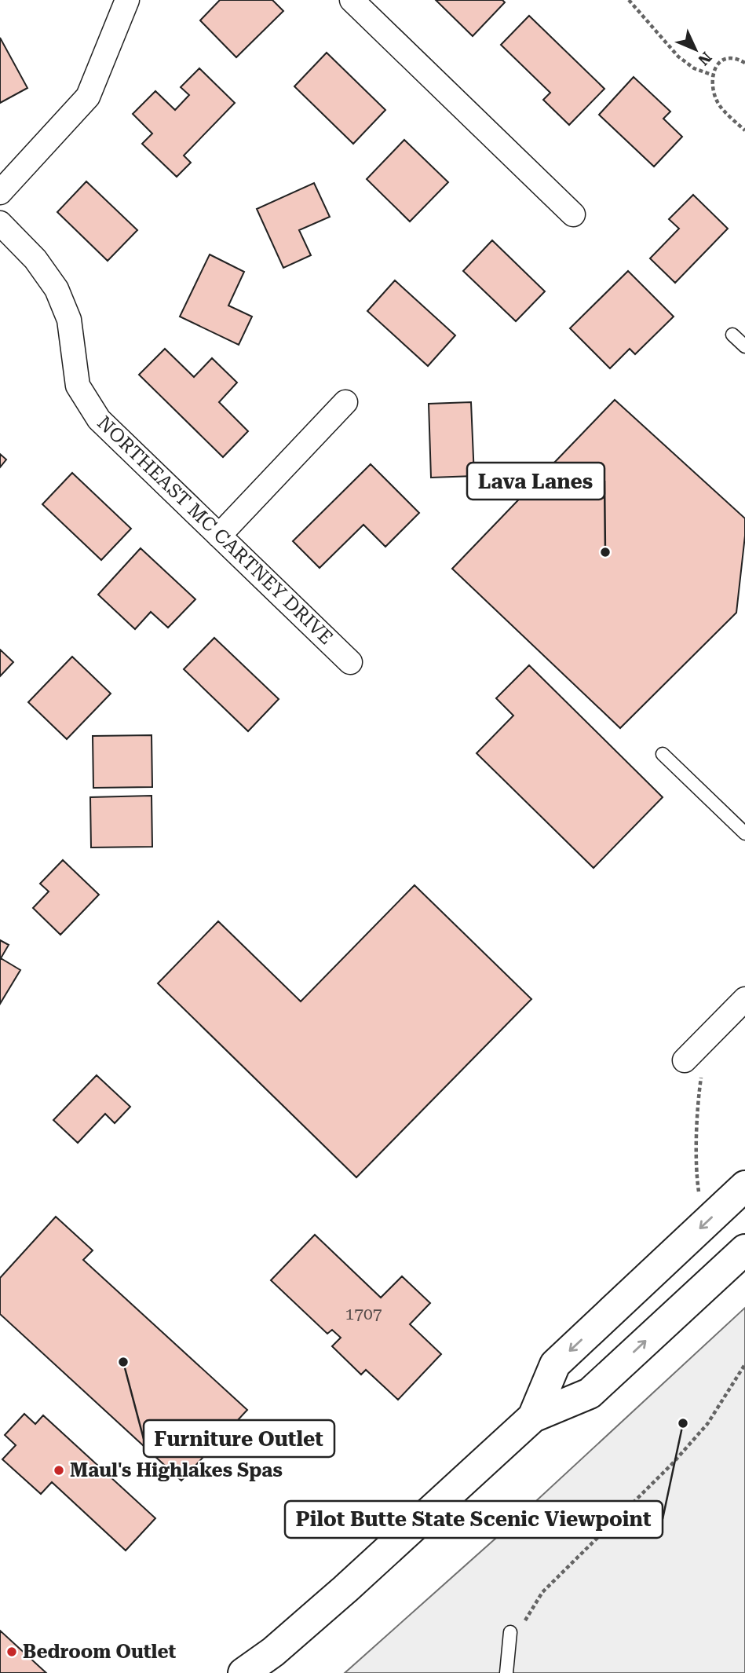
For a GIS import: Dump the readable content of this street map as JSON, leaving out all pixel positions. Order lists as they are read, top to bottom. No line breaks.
{"streets":{"street":["NORTHEAST MC CARTNEY DRIVE"]},"places":["Lava Lanes","Furniture Outlet","Pilot Butte State Scenic Viewpoint","Maul's Highlakes Spas","Bedroom Outlet"],"house_numbers":["1707"],"north":"bottom right"}
